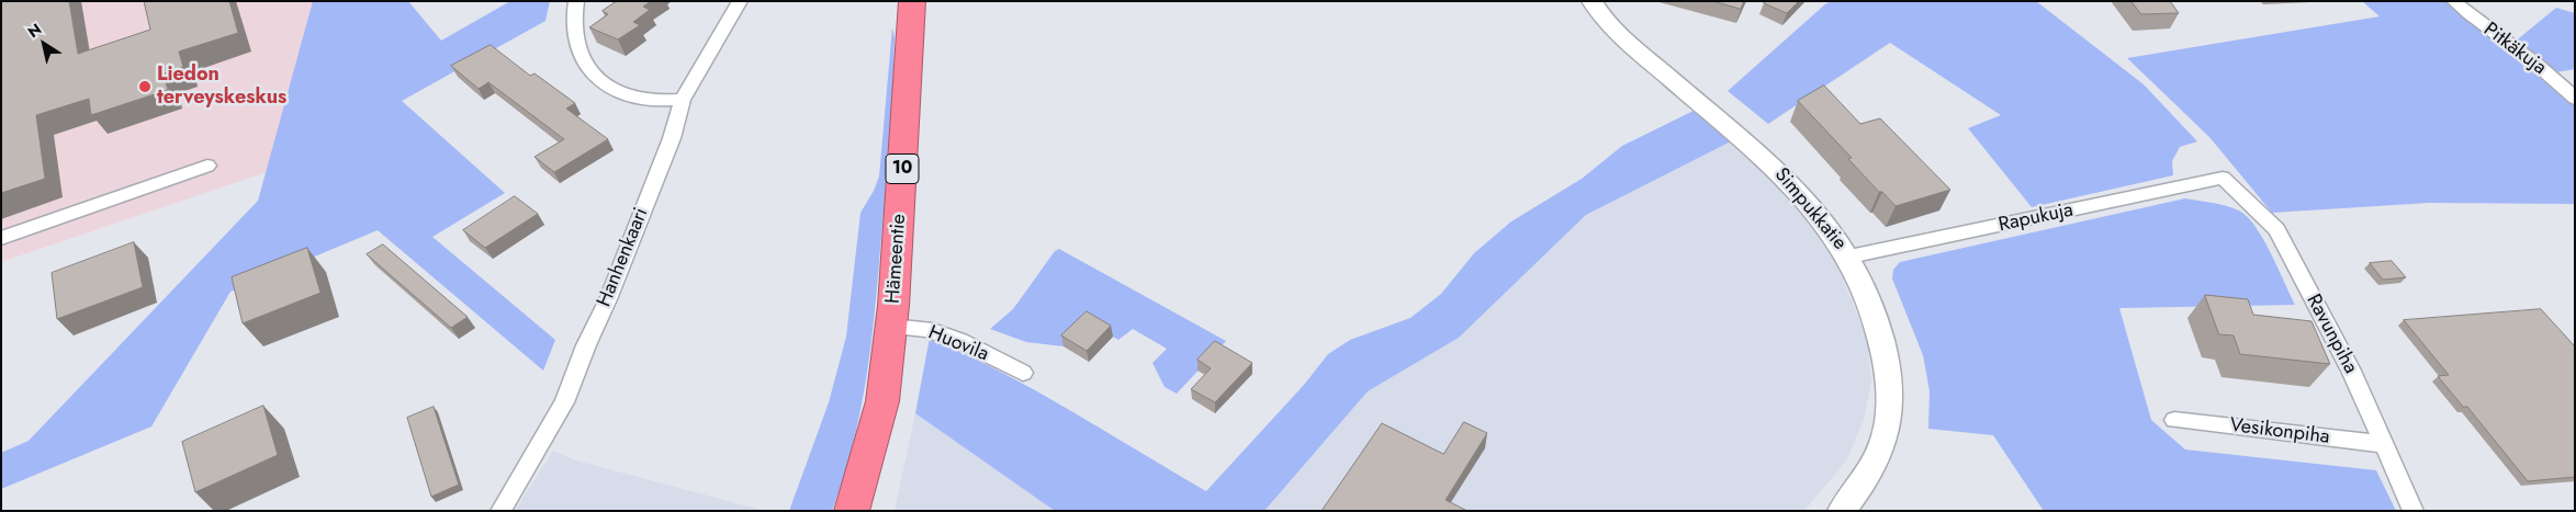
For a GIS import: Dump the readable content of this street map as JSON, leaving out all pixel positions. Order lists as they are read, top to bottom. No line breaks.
{"streets":{"highway":["10","Hämeentie"],"street":["Pitkäkuja","Simpukkatie","Rapukuja","Hanhenkaari","Ravunpiha","Huovila","Vesikonpiha"]},"crossings":[["Simpukkatie","Rapukuja"],["Rapukuja","Ravunpiha"],["Hämeentie","Huovila"],["Ravunpiha","Vesikonpiha"]],"places":["Liedon terveyskeskus"],"north":"top left"}
